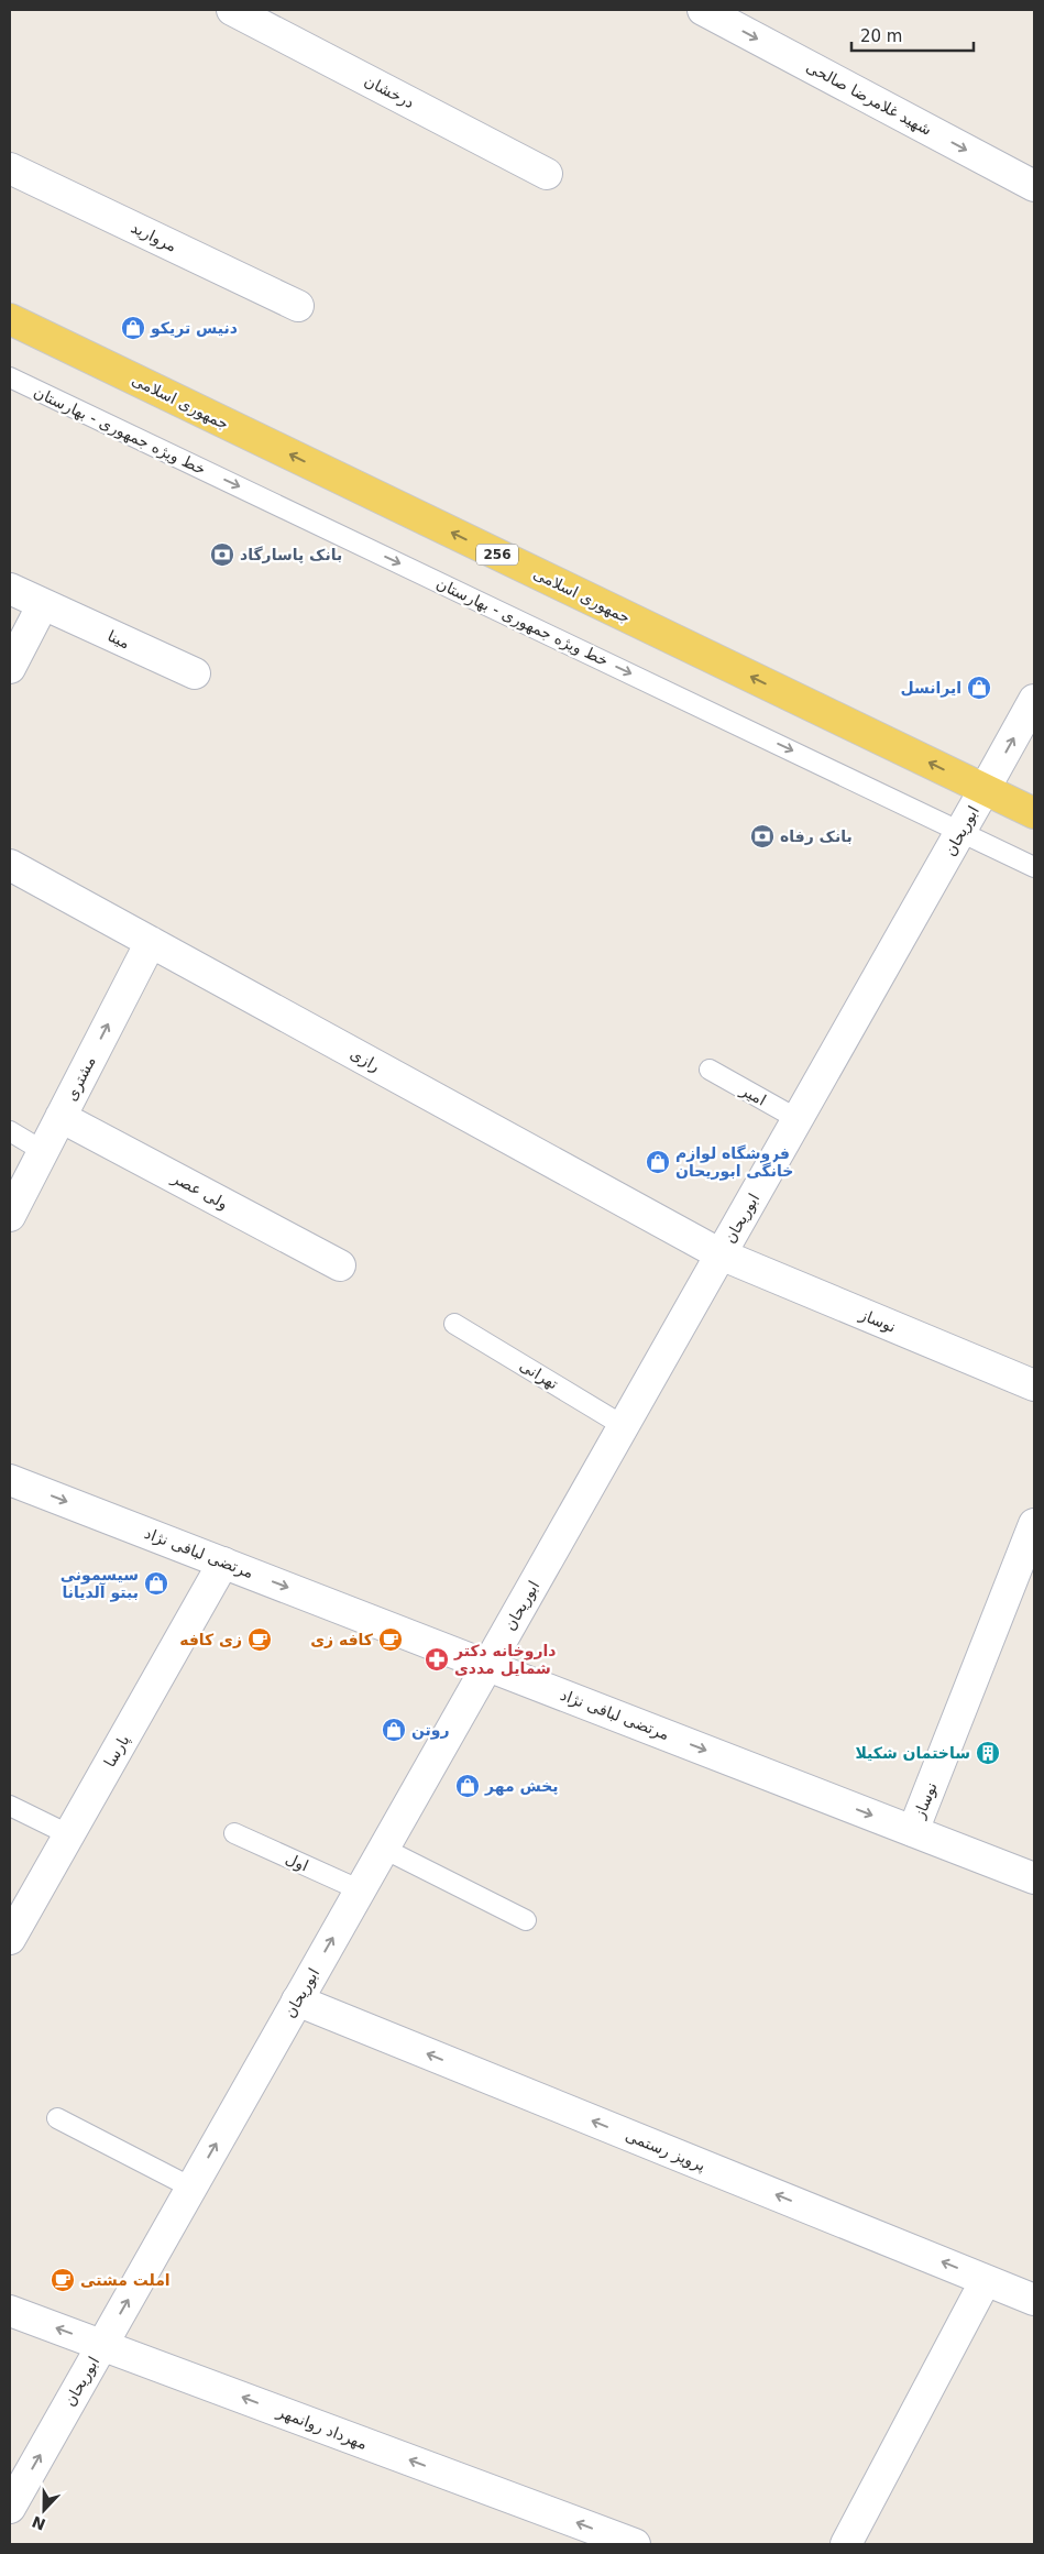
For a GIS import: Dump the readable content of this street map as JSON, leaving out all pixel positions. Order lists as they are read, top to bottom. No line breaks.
{"streets":{"main road":["جمهوری اسلامی","256"],"street":["درخشان","شهید غلامرضا صالحی","مروارید","مینا","ابوریحان","رازی","مشتری","ولی عصر","نوساز","مرتضی لبافی نژاد","پارسا","پرویز رستمی","مهرداد روانمهر"],"lane":["خط ویژه جمهوری - بهارستان","امیر","تهرانی","اول"]},"crossings":[["جمهوری اسلامی","ابوریحان"],["خط ویژه جمهوری - بهارستان","ابوریحان"],["ابوریحان","رازی"],["ابوریحان","امیر"],["ابوریحان","نوساز"],["ابوریحان","تهرانی"],["ابوریحان","مرتضی لبافی نژاد"],["ابوریحان","اول"],["ابوریحان","پرویز رستمی"],["ابوریحان","مهرداد روانمهر"],["رازی","مشتری"],["رازی","نوساز"],["مشتری","ولی عصر"],["نوساز","مرتضی لبافی نژاد"],["مرتضی لبافی نژاد","پارسا"]],"one_way":["شهید غلامرضا صالحی","جمهوری اسلامی","خط ویژه جمهوری - بهارستان","ابوریحان","مشتری","مرتضی لبافی نژاد","پرویز رستمی","مهرداد روانمهر"],"places":{"shop":["دنیس تریکو","ایرانسل","فروشگاه لوازم خانگی ابوریحان","سیسمونی ببتو آلدیانا","روتن","پخش مهر"],"bank":["بانک پاسارگاد","بانک رفاه"],"cafe":["زی کافه","کافه زی","املت مشتی"],"pharmacy":["داروخانه دکتر شمایل مددی"],"building":["ساختمان شکیلا"]},"scale_bar":"20 m","north":"bottom"}
